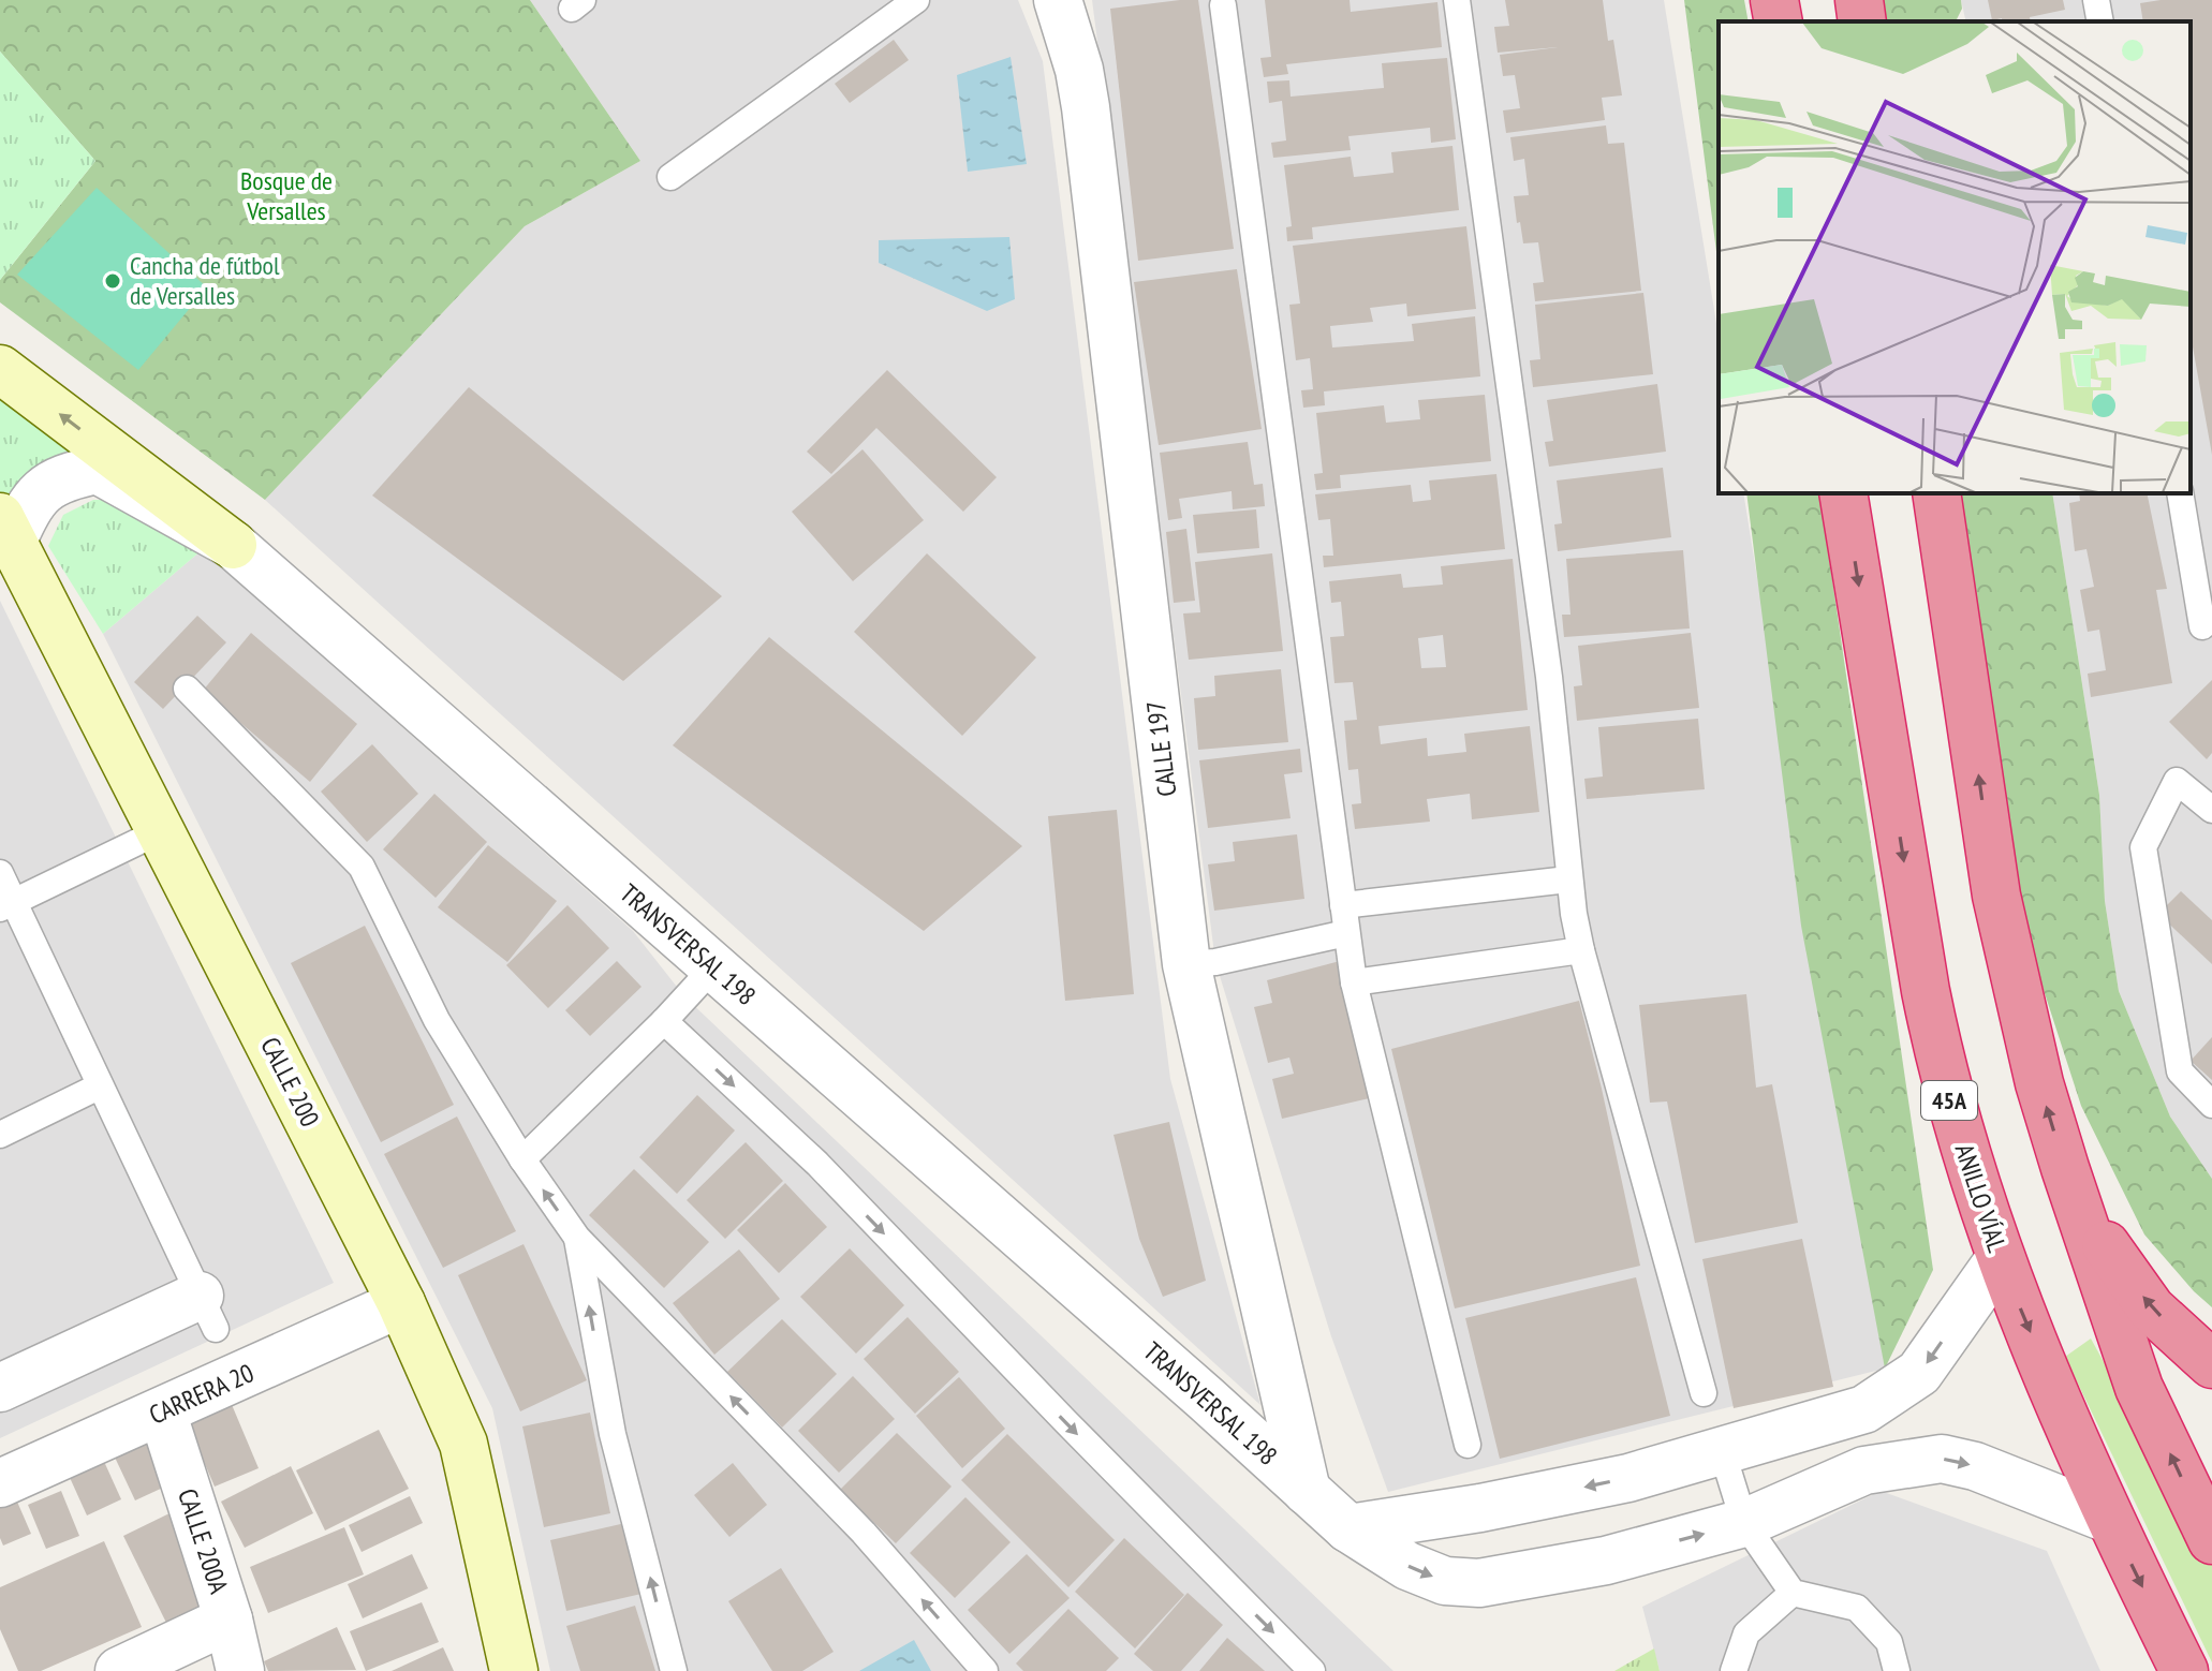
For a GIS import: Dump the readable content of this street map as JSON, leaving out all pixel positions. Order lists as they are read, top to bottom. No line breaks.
{"streets":{"highway":["45A","ANILLO VÍAL"],"main road":["CALLE 200"],"street":["CALLE 197","TRANSVERSAL 198","CARRERA 20","CALLE 200A"]},"crossings":[["CALLE 197","TRANSVERSAL 198"],["TRANSVERSAL 198","CALLE 200"],["TRANSVERSAL 198","ANILLO VÍAL"],["CALLE 200","CARRERA 20"],["CARRERA 20","CALLE 200A"]],"parks":["Bosque de Versalles"],"places":["Cancha de fútbol de Versalles"]}
